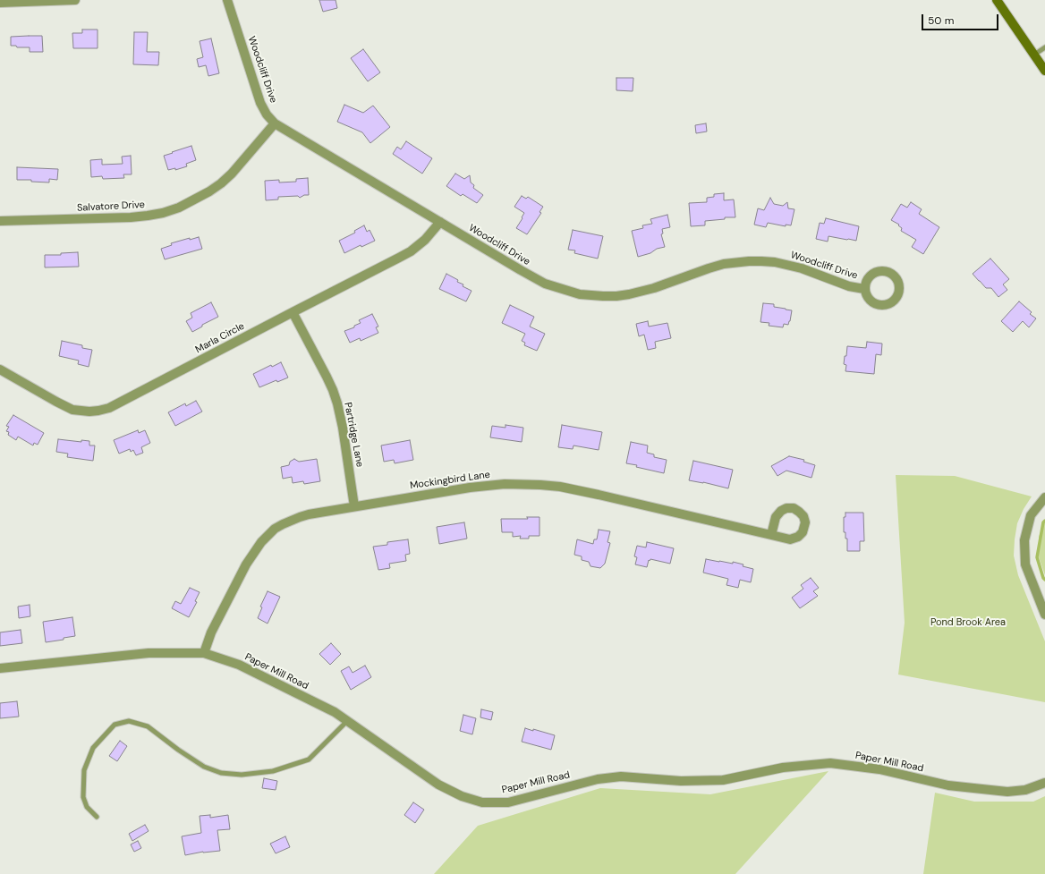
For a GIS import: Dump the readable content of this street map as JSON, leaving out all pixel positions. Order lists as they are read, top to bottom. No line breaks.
{"streets":{"street":["Woodcliff Drive","Salvatore Drive","Marla Circle","Partridge Lane","Mockingbird Lane","Paper Mill Road"]},"crossings":[["Woodcliff Drive","Salvatore Drive"],["Woodcliff Drive","Marla Circle"],["Marla Circle","Partridge Lane"],["Partridge Lane","Mockingbird Lane"],["Mockingbird Lane","Paper Mill Road"]],"parks":["Pond Brook Area"],"scale_bar":"50 m"}
